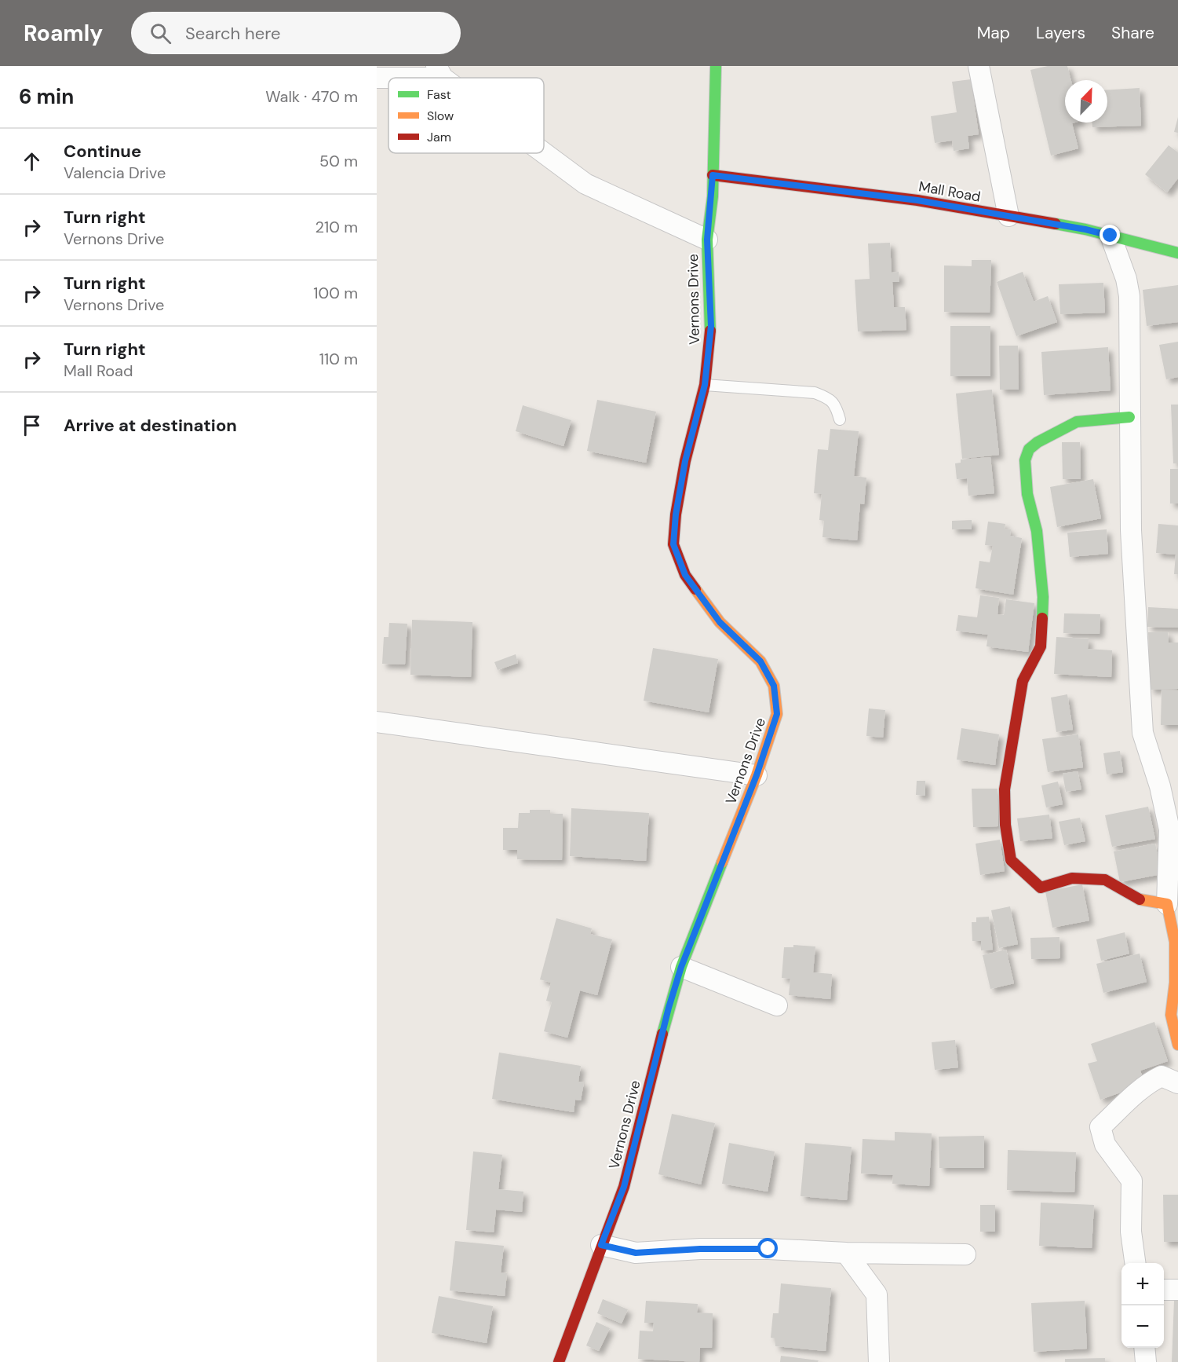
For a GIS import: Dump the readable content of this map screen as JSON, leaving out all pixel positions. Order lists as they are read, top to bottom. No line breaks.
{"streets":{"street":["Mall Road","Vernons Drive"]},"crossings":[["Mall Road","Vernons Drive"]],"legend":["Fast","Slow","Jam"],"north":"top right","page":{"header":"Roamly","search":"Search here","nav":["Map","Layers","Share"],"heading":["6 min","Walk · 470 m"],"list":[["Continue","Valencia Drive","50 m"],["Turn right","Vernons Drive","210 m"],["Turn right","Vernons Drive","100 m"],["Turn right","Mall Road","110 m"],"Arrive at destination"],"map_buttons":["+","−"]}}
